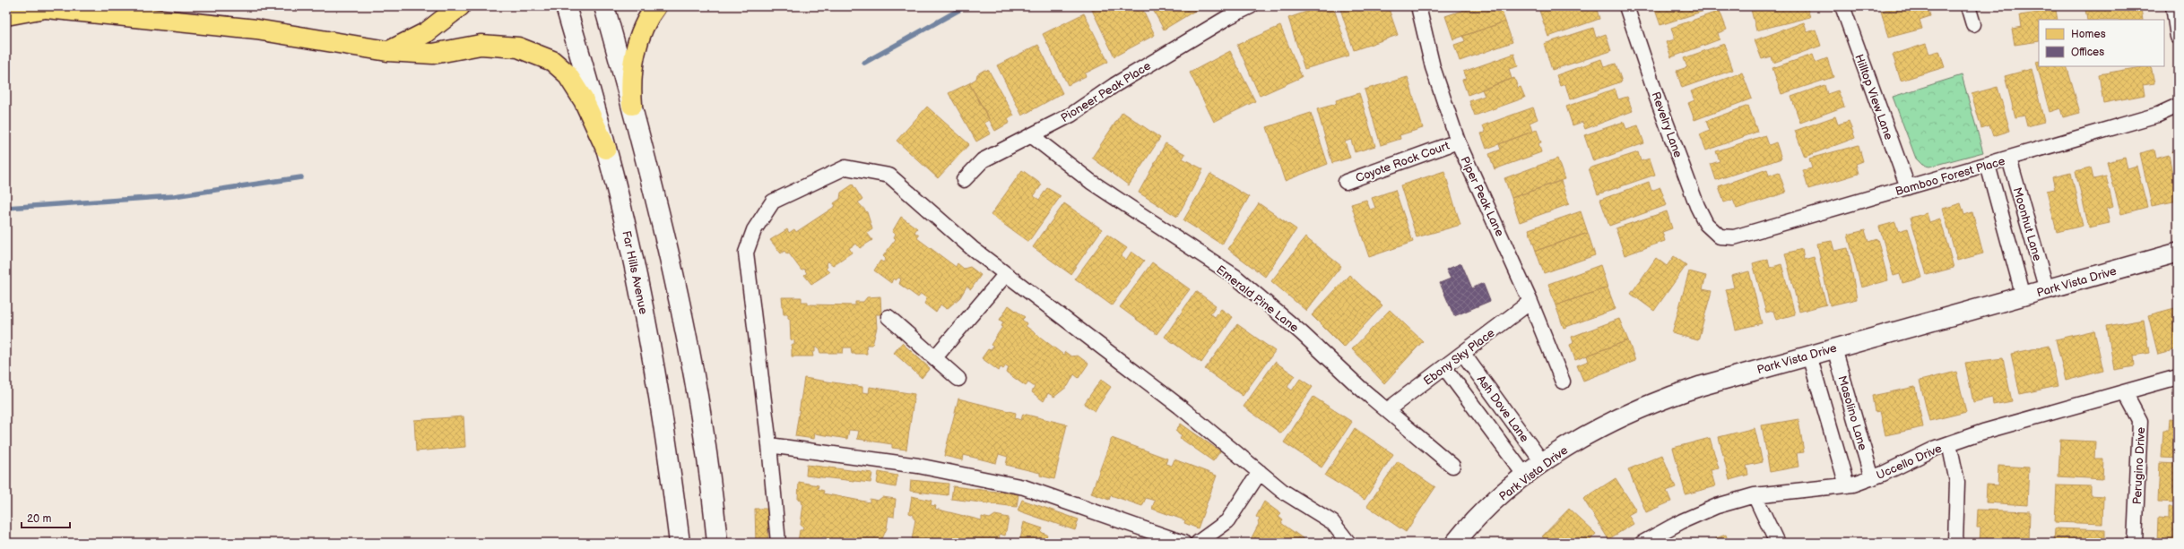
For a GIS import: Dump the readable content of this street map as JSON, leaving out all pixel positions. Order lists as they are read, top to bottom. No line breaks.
{"streets":{"main road":["Far Hills Avenue"],"street":["Pioneer Peak Place","Hilltop View Lane","Revelry Lane","Coyote Rock Court","Bamboo Forest Place","Piper Peak Lane","Moonhut Lane","Park Vista Drive","Emerald Pine Lane","Ebony Sky Place","Ash Dove Lane","Masolino Lane","Uccello Drive","Perugino Drive"]},"crossings":[["Pioneer Peak Place","Emerald Pine Lane"],["Hilltop View Lane","Bamboo Forest Place"],["Revelry Lane","Bamboo Forest Place"],["Coyote Rock Court","Piper Peak Lane"],["Bamboo Forest Place","Moonhut Lane"],["Piper Peak Lane","Ebony Sky Place"],["Moonhut Lane","Park Vista Drive"],["Park Vista Drive","Ash Dove Lane"],["Park Vista Drive","Masolino Lane"],["Emerald Pine Lane","Ebony Sky Place"],["Ebony Sky Place","Ash Dove Lane"],["Masolino Lane","Uccello Drive"],["Uccello Drive","Perugino Drive"]],"legend":["Homes","Offices"],"scale_bar":"20 m"}
